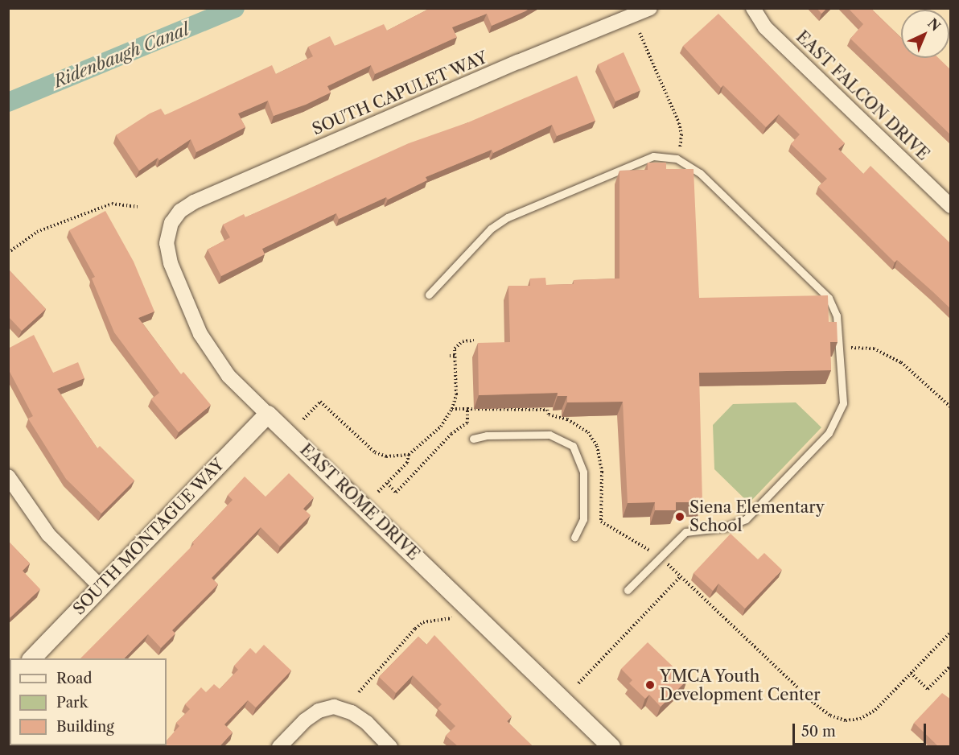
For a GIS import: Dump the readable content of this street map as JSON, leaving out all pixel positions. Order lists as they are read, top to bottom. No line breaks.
{"streets":{"street":["SOUTH CAPULET WAY","EAST FALCON DRIVE","EAST ROME DRIVE","SOUTH MONTAGUE WAY"]},"crossings":[["SOUTH CAPULET WAY","EAST ROME DRIVE"],["EAST ROME DRIVE","SOUTH MONTAGUE WAY"]],"water":["Ridenbaugh Canal"],"places":["Siena Elementary School","YMCA Youth Development Center"],"legend":["Road","Park","Building"],"scale_bar":"50 m","north":"top right"}
